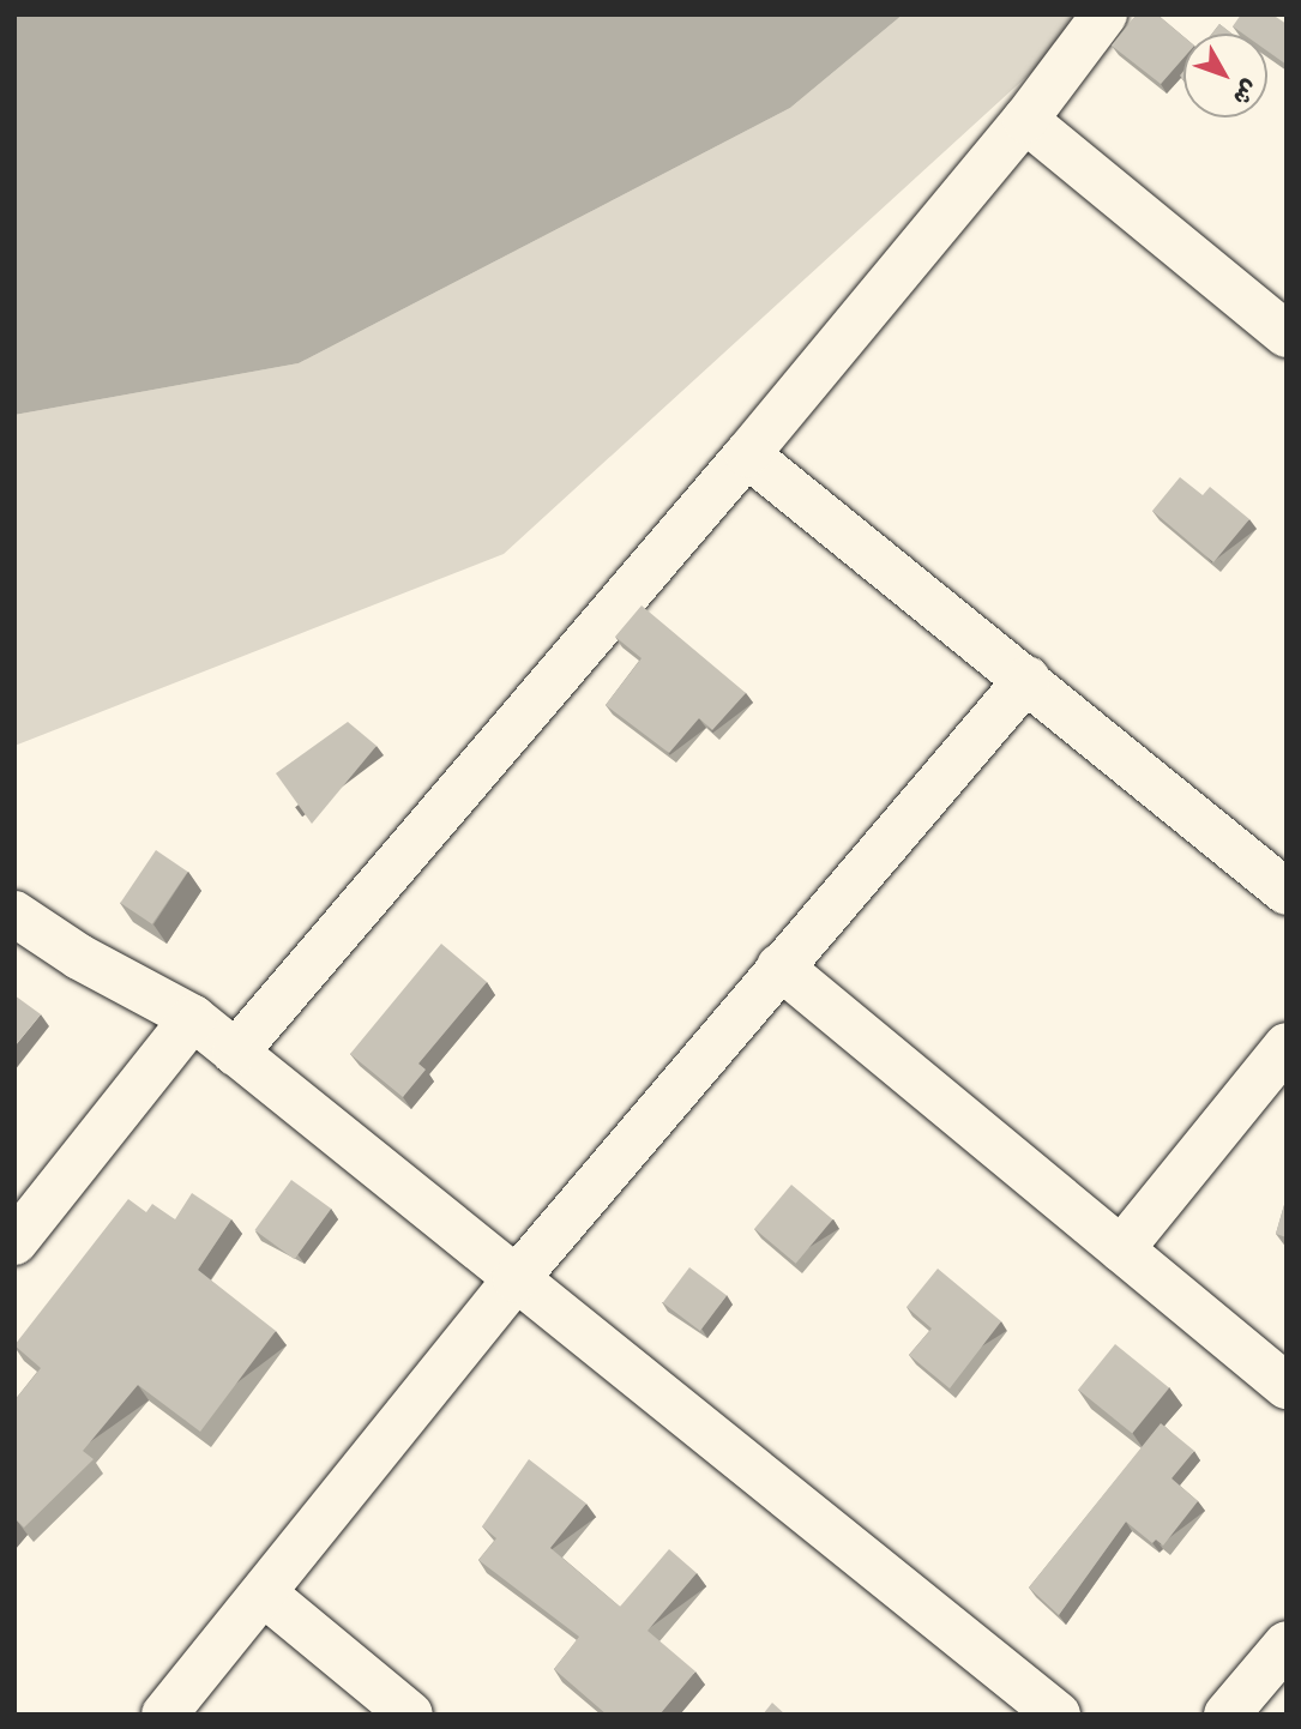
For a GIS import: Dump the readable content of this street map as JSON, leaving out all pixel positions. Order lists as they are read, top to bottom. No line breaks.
{"north":"bottom right"}
